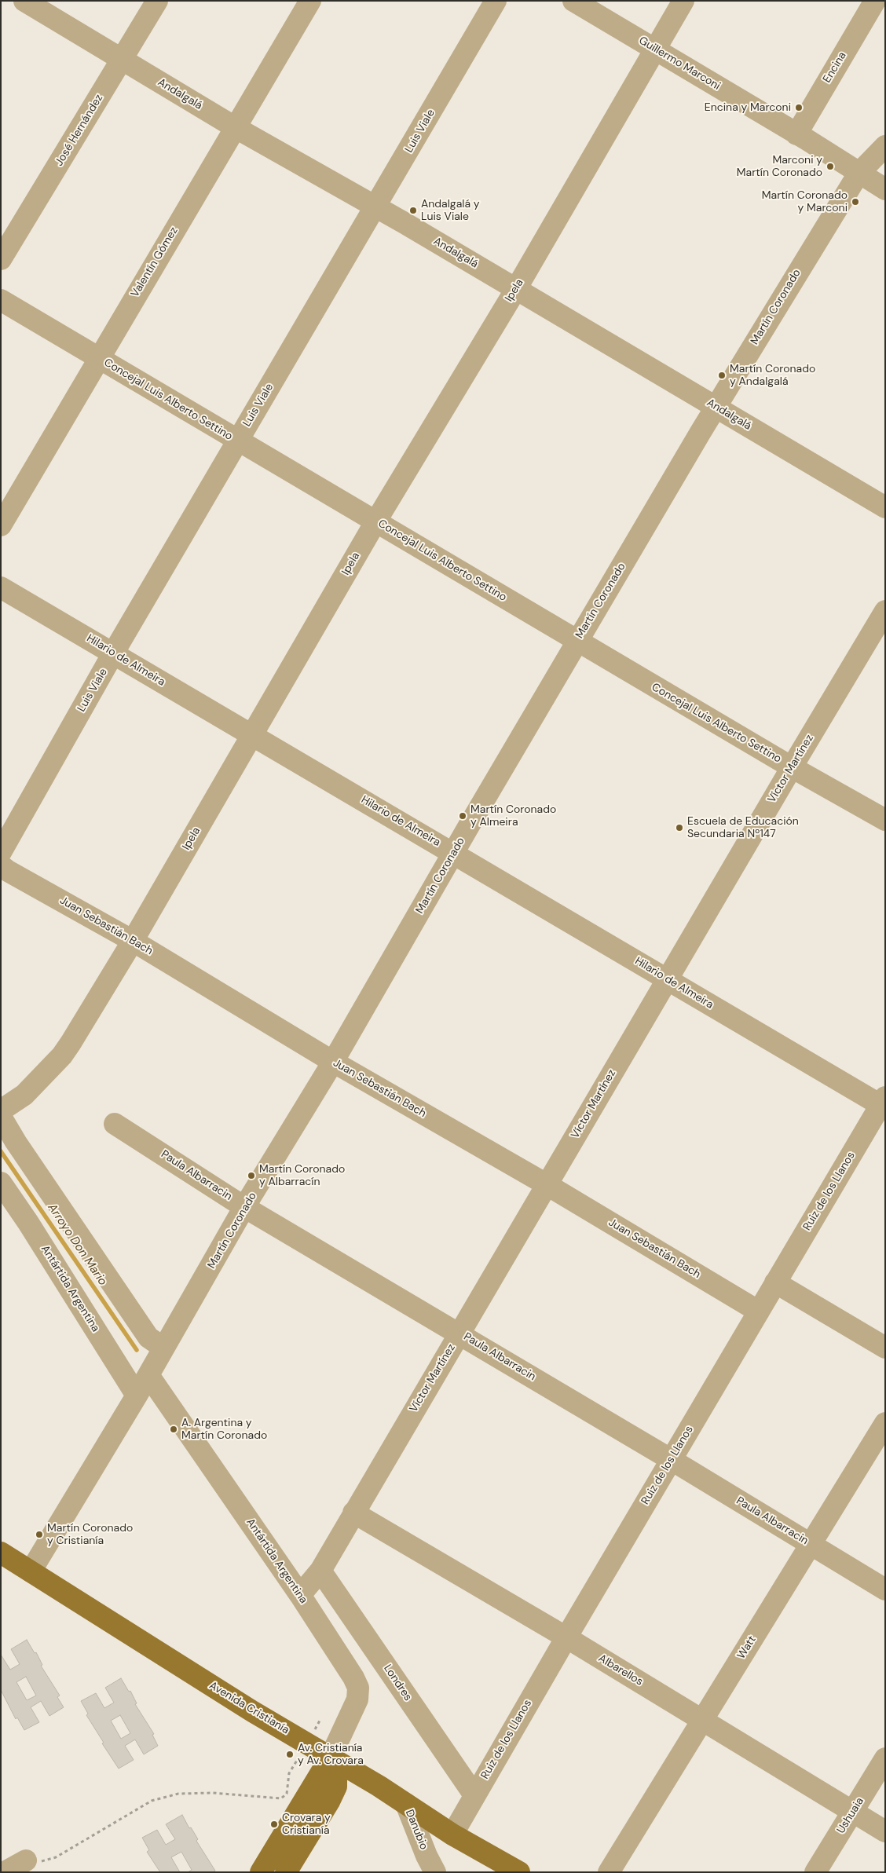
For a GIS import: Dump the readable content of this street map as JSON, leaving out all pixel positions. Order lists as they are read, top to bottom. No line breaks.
{"streets":{"main road":["Avenida Cristianía"],"street":["Guillermo Marconi","Encina","Andalgalá","José Hernández","Luis Viale","Valentín Gómez","Ipela","Martín Coronado","Concejal Luis Alberto Settino","Hilario de Almeira","Víctor Martínez","Juan Sebastián Bach","Paula Albarracin","Ruiz de los Llanos","Antártida Argentina","Watt","Albarellos","Londres","Ushuaia","Danubio"]},"crossings":[["Guillermo Marconi","Encina"],["Guillermo Marconi","Ipela"],["Guillermo Marconi","Martín Coronado"],["Andalgalá","José Hernández"],["Andalgalá","Luis Viale"],["Andalgalá","Valentín Gómez"],["Andalgalá","Ipela"],["Andalgalá","Martín Coronado"],["Luis Viale","Concejal Luis Alberto Settino"],["Luis Viale","Hilario de Almeira"],["Valentín Gómez","Concejal Luis Alberto Settino"],["Ipela","Concejal Luis Alberto Settino"],["Ipela","Hilario de Almeira"],["Ipela","Juan Sebastián Bach"],["Martín Coronado","Concejal Luis Alberto Settino"],["Martín Coronado","Hilario de Almeira"],["Martín Coronado","Juan Sebastián Bach"],["Martín Coronado","Paula Albarracin"],["Martín Coronado","Antártida Argentina"],["Martín Coronado","Avenida Cristianía"],["Concejal Luis Alberto Settino","Víctor Martínez"],["Hilario de Almeira","Víctor Martínez"],["Hilario de Almeira","Ruiz de los Llanos"],["Víctor Martínez","Juan Sebastián Bach"],["Víctor Martínez","Paula Albarracin"],["Víctor Martínez","Antártida Argentina"],["Víctor Martínez","Albarellos"],["Víctor Martínez","Londres"],["Juan Sebastián Bach","Ruiz de los Llanos"],["Paula Albarracin","Ruiz de los Llanos"],["Paula Albarracin","Watt"],["Ruiz de los Llanos","Albarellos"],["Ruiz de los Llanos","Londres"],["Ruiz de los Llanos","Avenida Cristianía"],["Ruiz de los Llanos","Danubio"],["Watt","Albarellos"],["Albarellos","Ushuaia"],["Avenida Cristianía","Danubio"]],"water":["Arroyo Don Mario"],"places":["Encina y Marconi","Marconi y Martín Coronado","Martín Coronado y Marconi","Andalgalá y Luis Viale","Martín Coronado y Andalgalá","Martín Coronado y Almeira","Escuela de Educación Secundaria Nº147","Martín Coronado y Albarracín","A. Argentina y Martín Coronado","Martín Coronado y Cristianía","Av. Cristianía y Av. Crovara","Crovara y Cristianía"]}
